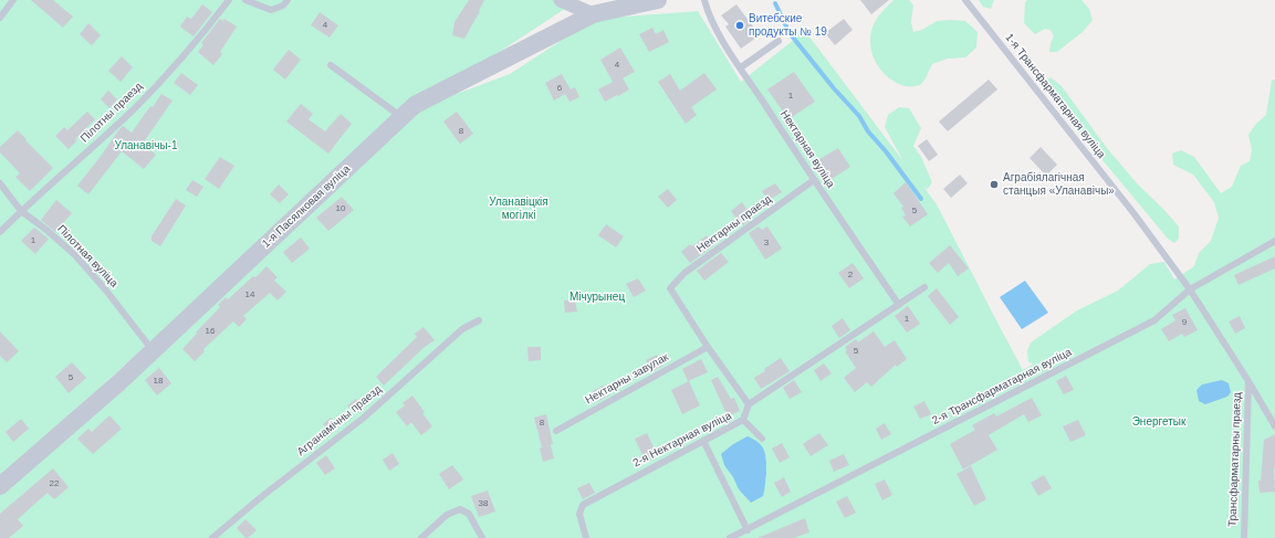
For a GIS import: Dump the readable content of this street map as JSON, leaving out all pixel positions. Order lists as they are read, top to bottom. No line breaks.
{"streets":{"street":["1-я Пасялковая вуліца"],"lane":["1-я Трансфарматарная вуліца","Пілотны праезд","Нектарная вуліца","Нектарны праезд","Пілотная вуліца","Нектарны завулак","2-я Трансфарматарная вуліца","Агранамічны праезд","2-я Нектарная вуліца","Трансфарматарны праезд"]},"crossings":[["1-я Трансфарматарная вуліца","2-я Трансфарматарная вуліца"],["1-я Трансфарматарная вуліца","Трансфарматарны праезд"],["Пілотны праезд","Пілотная вуліца"],["Нектарная вуліца","Нектарны праезд"],["1-я Пасялковая вуліца","Пілотная вуліца"],["Нектарны праезд","Нектарны завулак"]],"parks":["Уланавічы-1","Уланавіцкія могілкі","Мічурынец","Энергетык"],"places":["Витебские продукты № 19","Аграбіялагічная станцыя «Уланавічы»"],"house_numbers":["4","4","6","1","8","10","5","1","3","2","14","1","9","16","5","5","18","8","22","38"]}
